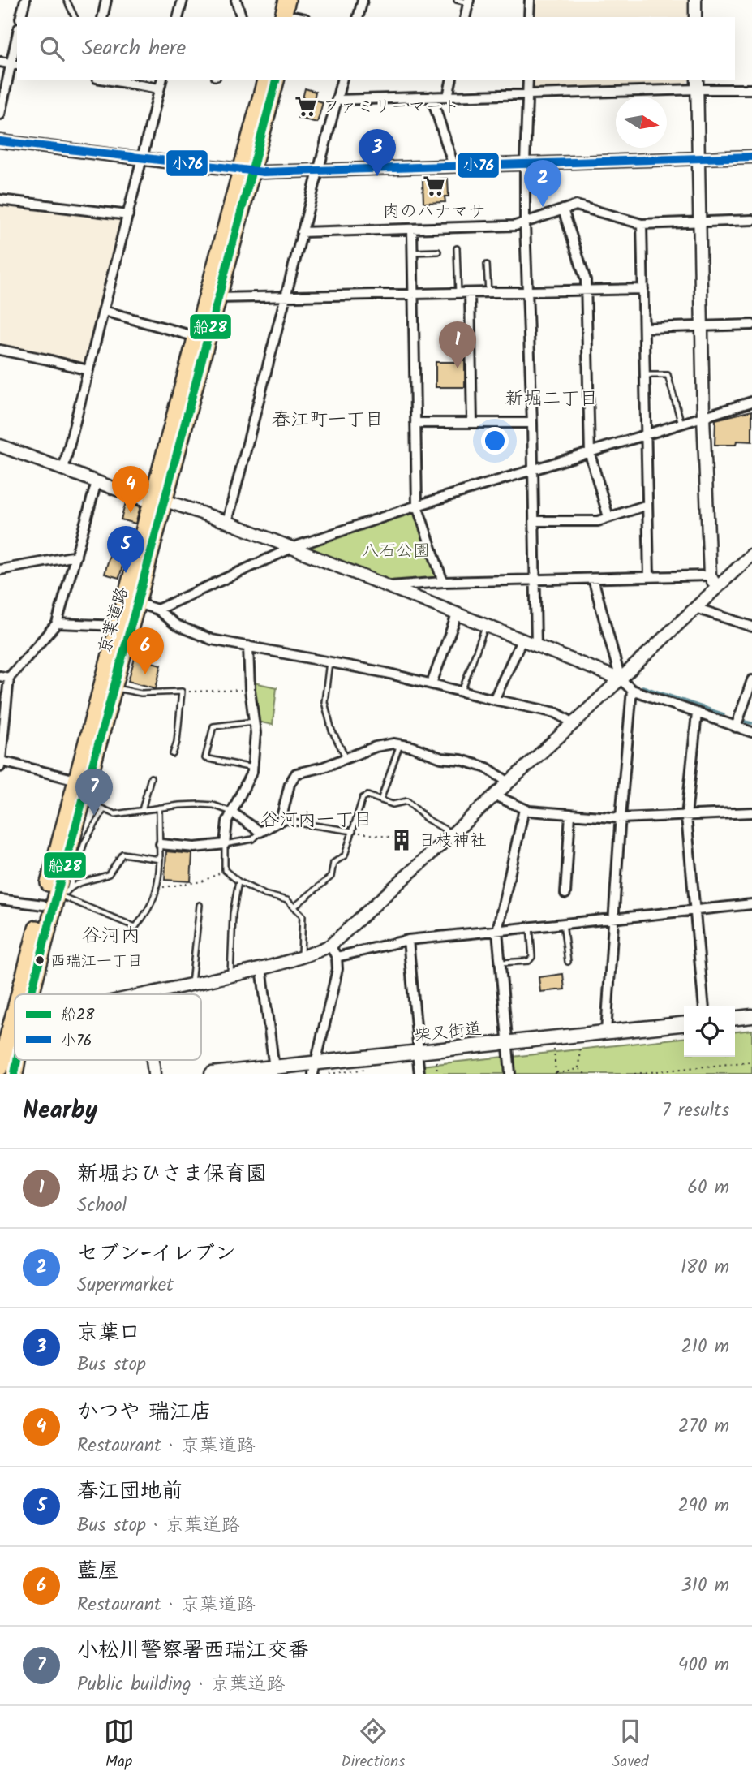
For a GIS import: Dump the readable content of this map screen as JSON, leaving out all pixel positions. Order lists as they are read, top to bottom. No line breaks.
{"streets":{"highway":["京葉道路"],"main road":["柴又街道"]},"districts":["新堀二丁目","春江町一丁目","谷河内一丁目","谷河内"],"parks":["八石公園"],"places":{"supermarket":["ファミリーマート","肉のハナマサ"],"building":["日枝神社"],"other":["西瑞江一丁目"]},"lines":["transit line 船28","transit line 小76"],"legend":["船28","小76"],"north":"right","page":{"search":"Search here","pins":["3","2","1","4","5","6","7"],"heading":["Nearby","7 results"],"list":[{"mark":"1","name":"新堀おひさま保育園","note":"School","value":"60 m"},{"mark":"2","name":"セブン-イレブン","note":"Supermarket","value":"180 m"},{"mark":"3","name":"京葉口","note":"Bus stop","value":"210 m"},{"mark":"4","name":"かつや 瑞江店","note":"Restaurant · 京葉道路","value":"270 m"},{"mark":"5","name":"春江団地前","note":"Bus stop · 京葉道路","value":"290 m"},{"mark":"6","name":"藍屋","note":"Restaurant · 京葉道路","value":"310 m"},{"mark":"7","name":"小松川警察署西瑞江交番","note":"Public building · 京葉道路","value":"400 m"}],"nav":["Map","Directions","Saved"]}}
